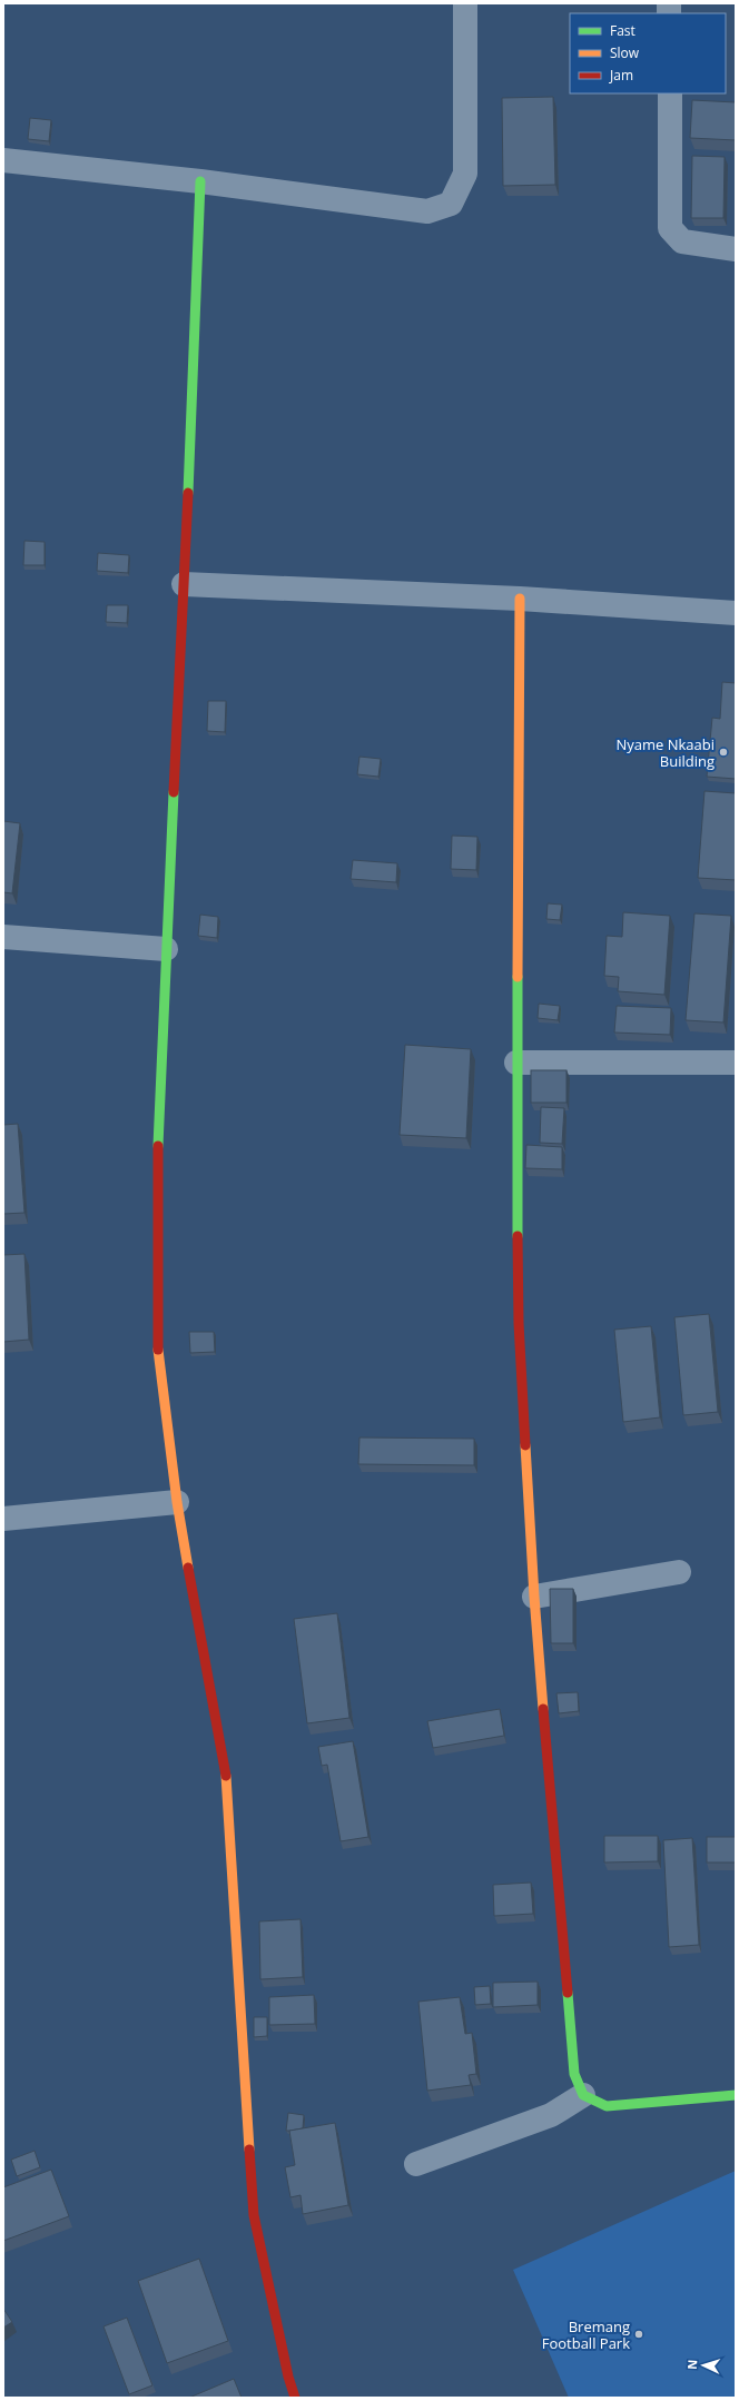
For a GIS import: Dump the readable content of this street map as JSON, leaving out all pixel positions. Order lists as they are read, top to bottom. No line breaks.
{"places":["Nyame Nkaabi Building","Bremang Football Park"],"legend":["Fast","Slow","Jam"],"north":"left"}
